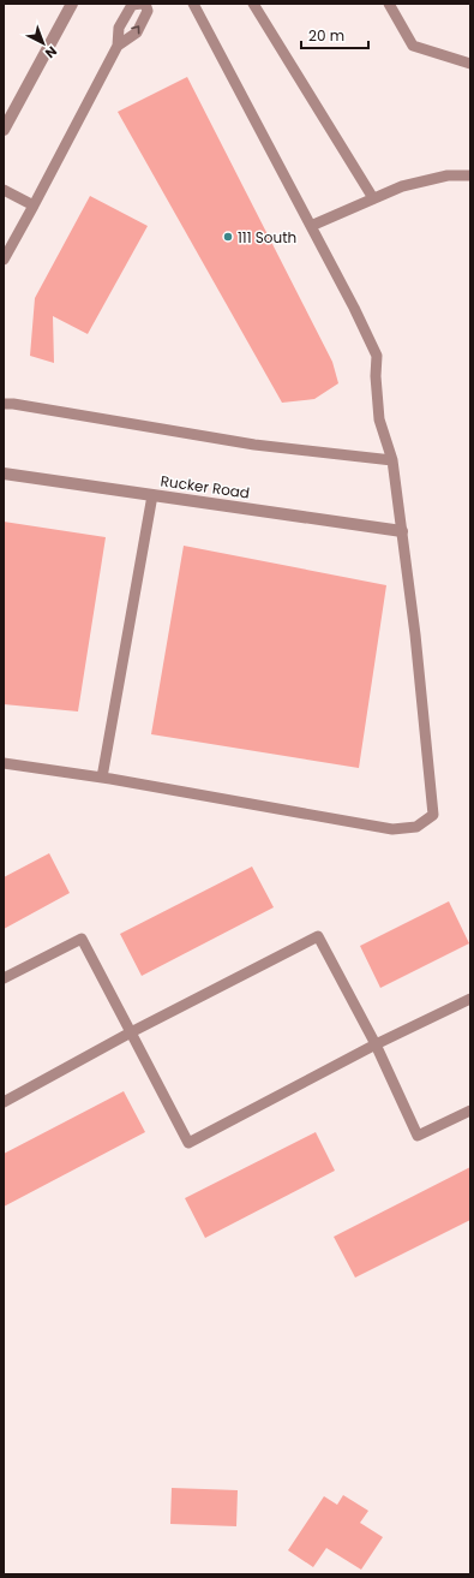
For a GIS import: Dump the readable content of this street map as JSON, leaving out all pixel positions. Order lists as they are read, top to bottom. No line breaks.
{"streets":{"street":["Rucker Road"]},"places":["111 South"],"scale_bar":"20 m","north":"bottom right"}
